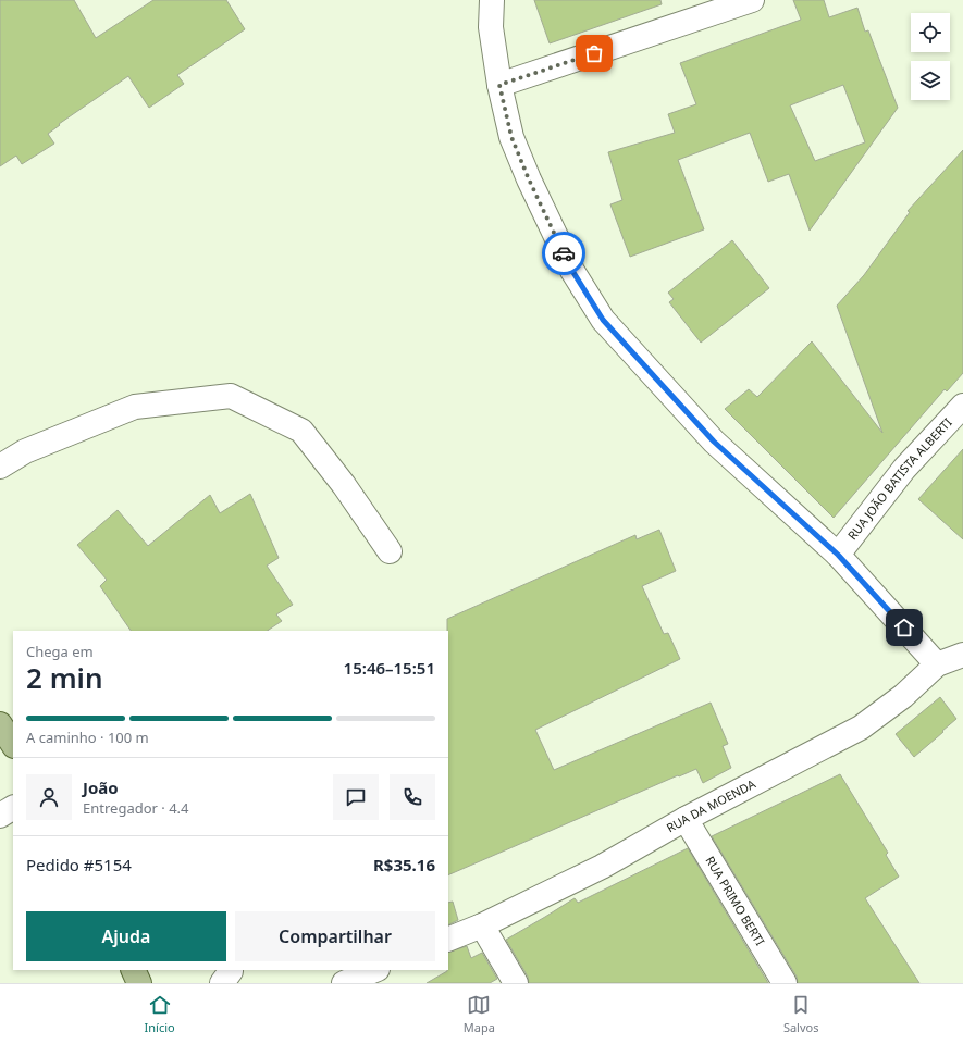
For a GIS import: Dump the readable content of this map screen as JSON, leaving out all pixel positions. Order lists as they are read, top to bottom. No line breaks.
{"streets":{"street":["RUA JOÃO BATISTA ALBERTI","RUA DA MOENDA","RUA PRIMO BERTI"]},"crossings":[["RUA DA MOENDA","RUA PRIMO BERTI"]],"page":{"heading":["2 min","Chega em","15:46–15:51"],"panel":["João","Entregador · 4.4","Pedido #5154","R$35.16"],"bar":"A caminho · 100 m","buttons":["Ajuda","Compartilhar"],"tabs":["Início","Mapa","Salvos"]}}
